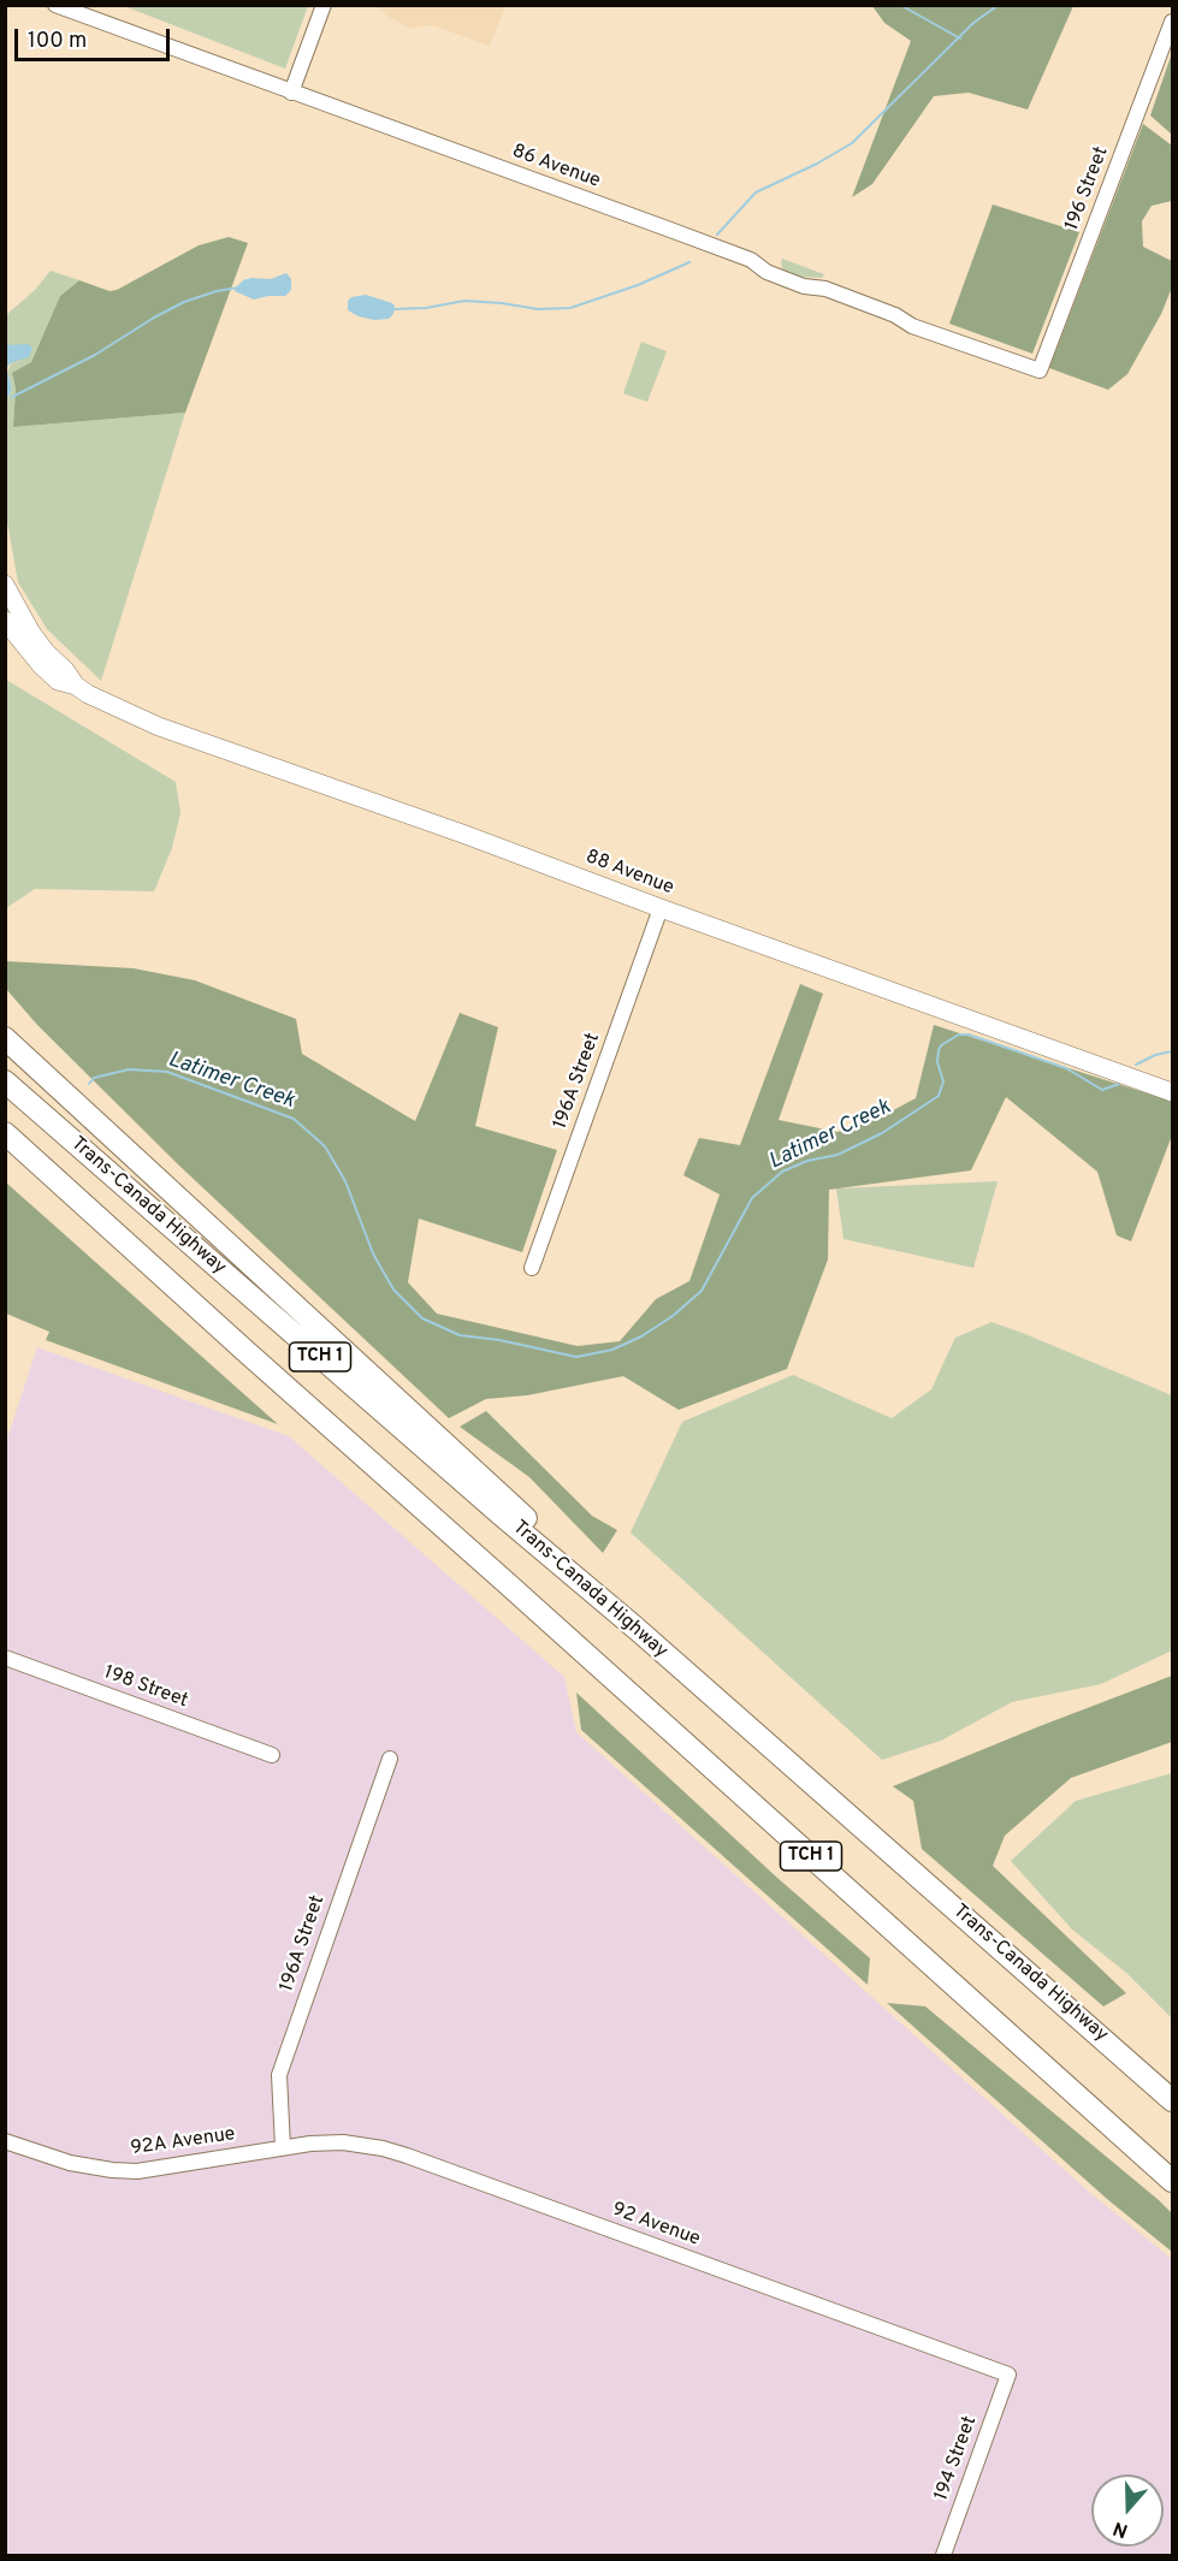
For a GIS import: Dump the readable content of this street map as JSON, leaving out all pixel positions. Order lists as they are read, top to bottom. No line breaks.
{"streets":{"highway":["Trans-Canada Highway","TCH 1"],"main road":["88 Avenue"],"street":["86 Avenue","196 Street","196A Street","198 Street","92A Avenue","92 Avenue","194 Street"]},"crossings":[["86 Avenue","196 Street"],["88 Avenue","196A Street"],["196A Street","92A Avenue"],["196A Street","92 Avenue"],["92A Avenue","92 Avenue"],["92 Avenue","194 Street"]],"water":["Latimer Creek"],"scale_bar":"100 m","north":"bottom"}
